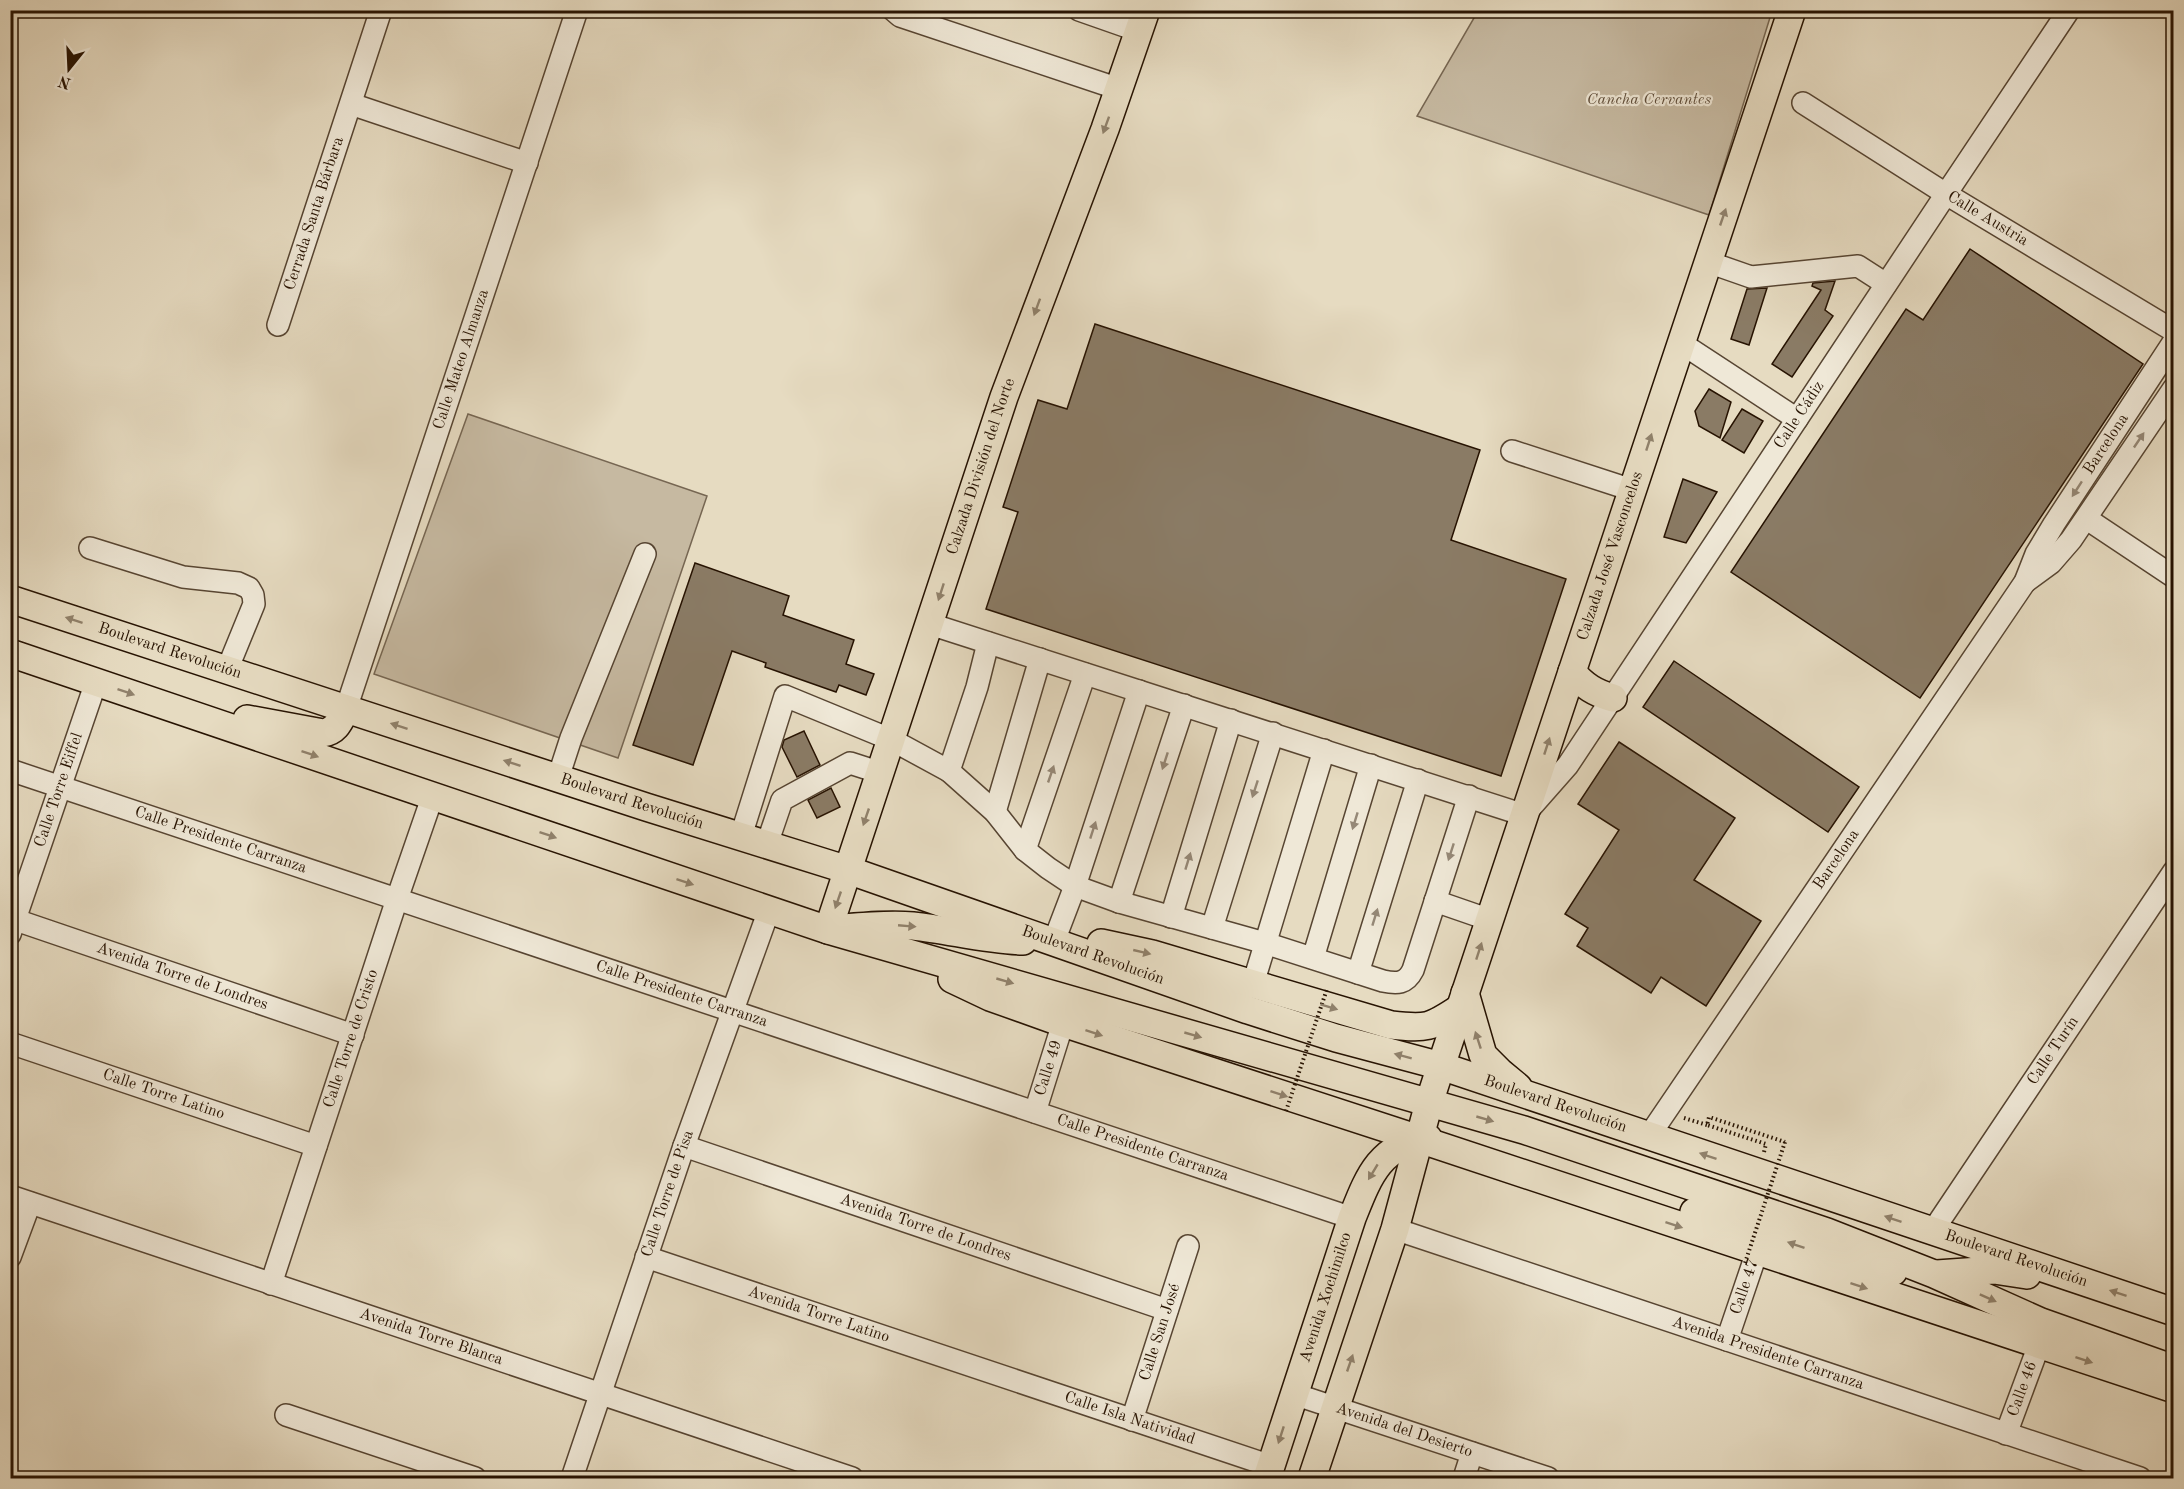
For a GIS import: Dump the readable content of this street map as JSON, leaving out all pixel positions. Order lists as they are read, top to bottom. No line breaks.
{"streets":{"main road":["Calzada División del Norte","Calzada José Vasconcelos","Boulevard Revolución","Avenida Xochimilco"],"street":["Cerrada Santa Bárbara","Calle Austria","Calle Mateo Almanza","Calle Cádiz","Barcelona","Calle Torre Eiffel","Calle Presidente Carranza","Avenida Torre de Londres","Calle Torre de Cristo","Calle Turín","Calle 49","Calle Torre Latino","Calle Torre de Pisa","Calle 47","Avenida Torre Latino","Calle San José","Avenida Torre Blanca","Avenida Presidente Carranza","Calle 46","Calle Isla Natividad","Avenida del Desierto"]},"crossings":[["Calle Austria","Calle Cádiz"],["Calle Mateo Almanza","Boulevard Revolución"],["Calle Cádiz","Calzada José Vasconcelos"],["Barcelona","Boulevard Revolución"],["Calzada División del Norte","Boulevard Revolución"],["Calzada José Vasconcelos","Boulevard Revolución"],["Boulevard Revolución","Calle Turín"],["Calle Torre Eiffel","Calle Presidente Carranza"],["Calle Torre Eiffel","Avenida Torre de Londres"],["Calle Presidente Carranza","Calle Torre de Cristo"],["Calle Presidente Carranza","Calle 49"],["Calle Presidente Carranza","Calle Torre de Pisa"],["Calle Presidente Carranza","Avenida Xochimilco"],["Avenida Torre de Londres","Calle Torre de Cristo"],["Avenida Torre de Londres","Calle Torre de Pisa"],["Avenida Torre de Londres","Calle San José"],["Calle Torre de Cristo","Calle Torre Latino"],["Calle Torre de Cristo","Avenida Torre Blanca"],["Calle Torre de Pisa","Avenida Torre Latino"],["Calle Torre de Pisa","Avenida Torre Blanca"],["Calle 47","Avenida Presidente Carranza"],["Avenida Xochimilco","Calle Isla Natividad"],["Avenida Xochimilco","Avenida del Desierto"],["Avenida Torre Latino","Calle Isla Natividad"],["Calle San José","Calle Isla Natividad"],["Avenida Presidente Carranza","Calle 46"]],"one_way":["Calzada División del Norte","Calzada José Vasconcelos"],"parks":["Cancha Cervantes"],"north":"bottom"}
